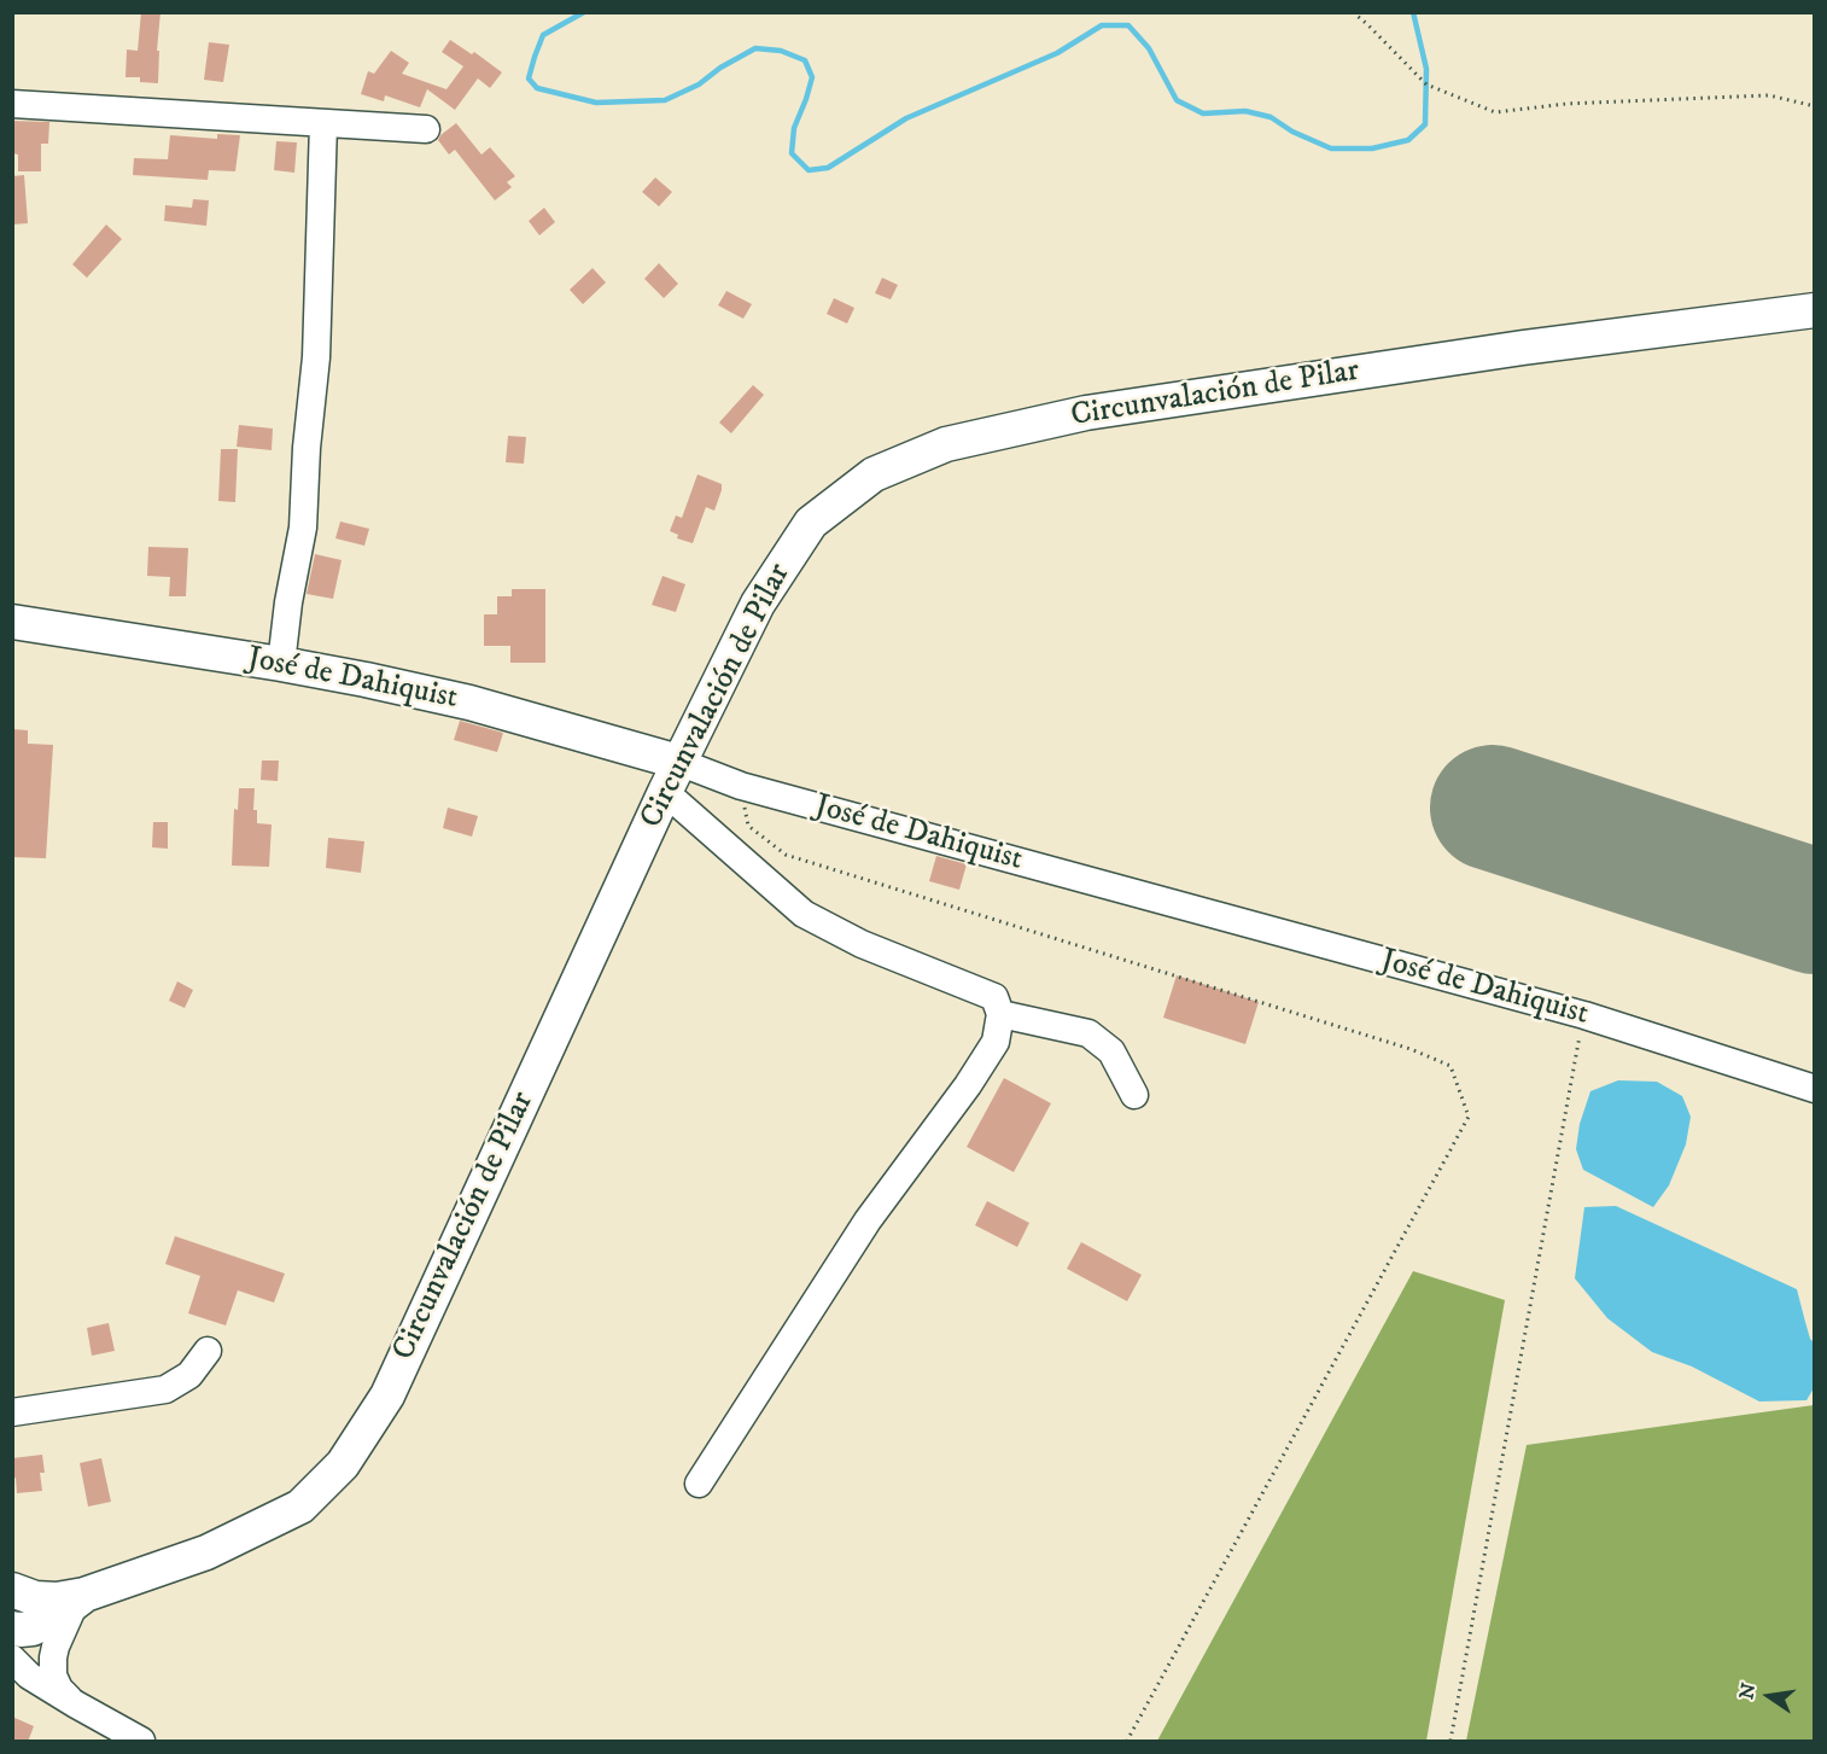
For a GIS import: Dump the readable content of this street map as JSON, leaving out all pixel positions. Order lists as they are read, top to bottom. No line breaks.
{"streets":{"main road":["Circunvalación de Pilar","José de Dahiquist"]},"crossings":[["Circunvalación de Pilar","José de Dahiquist"]],"north":"left"}
